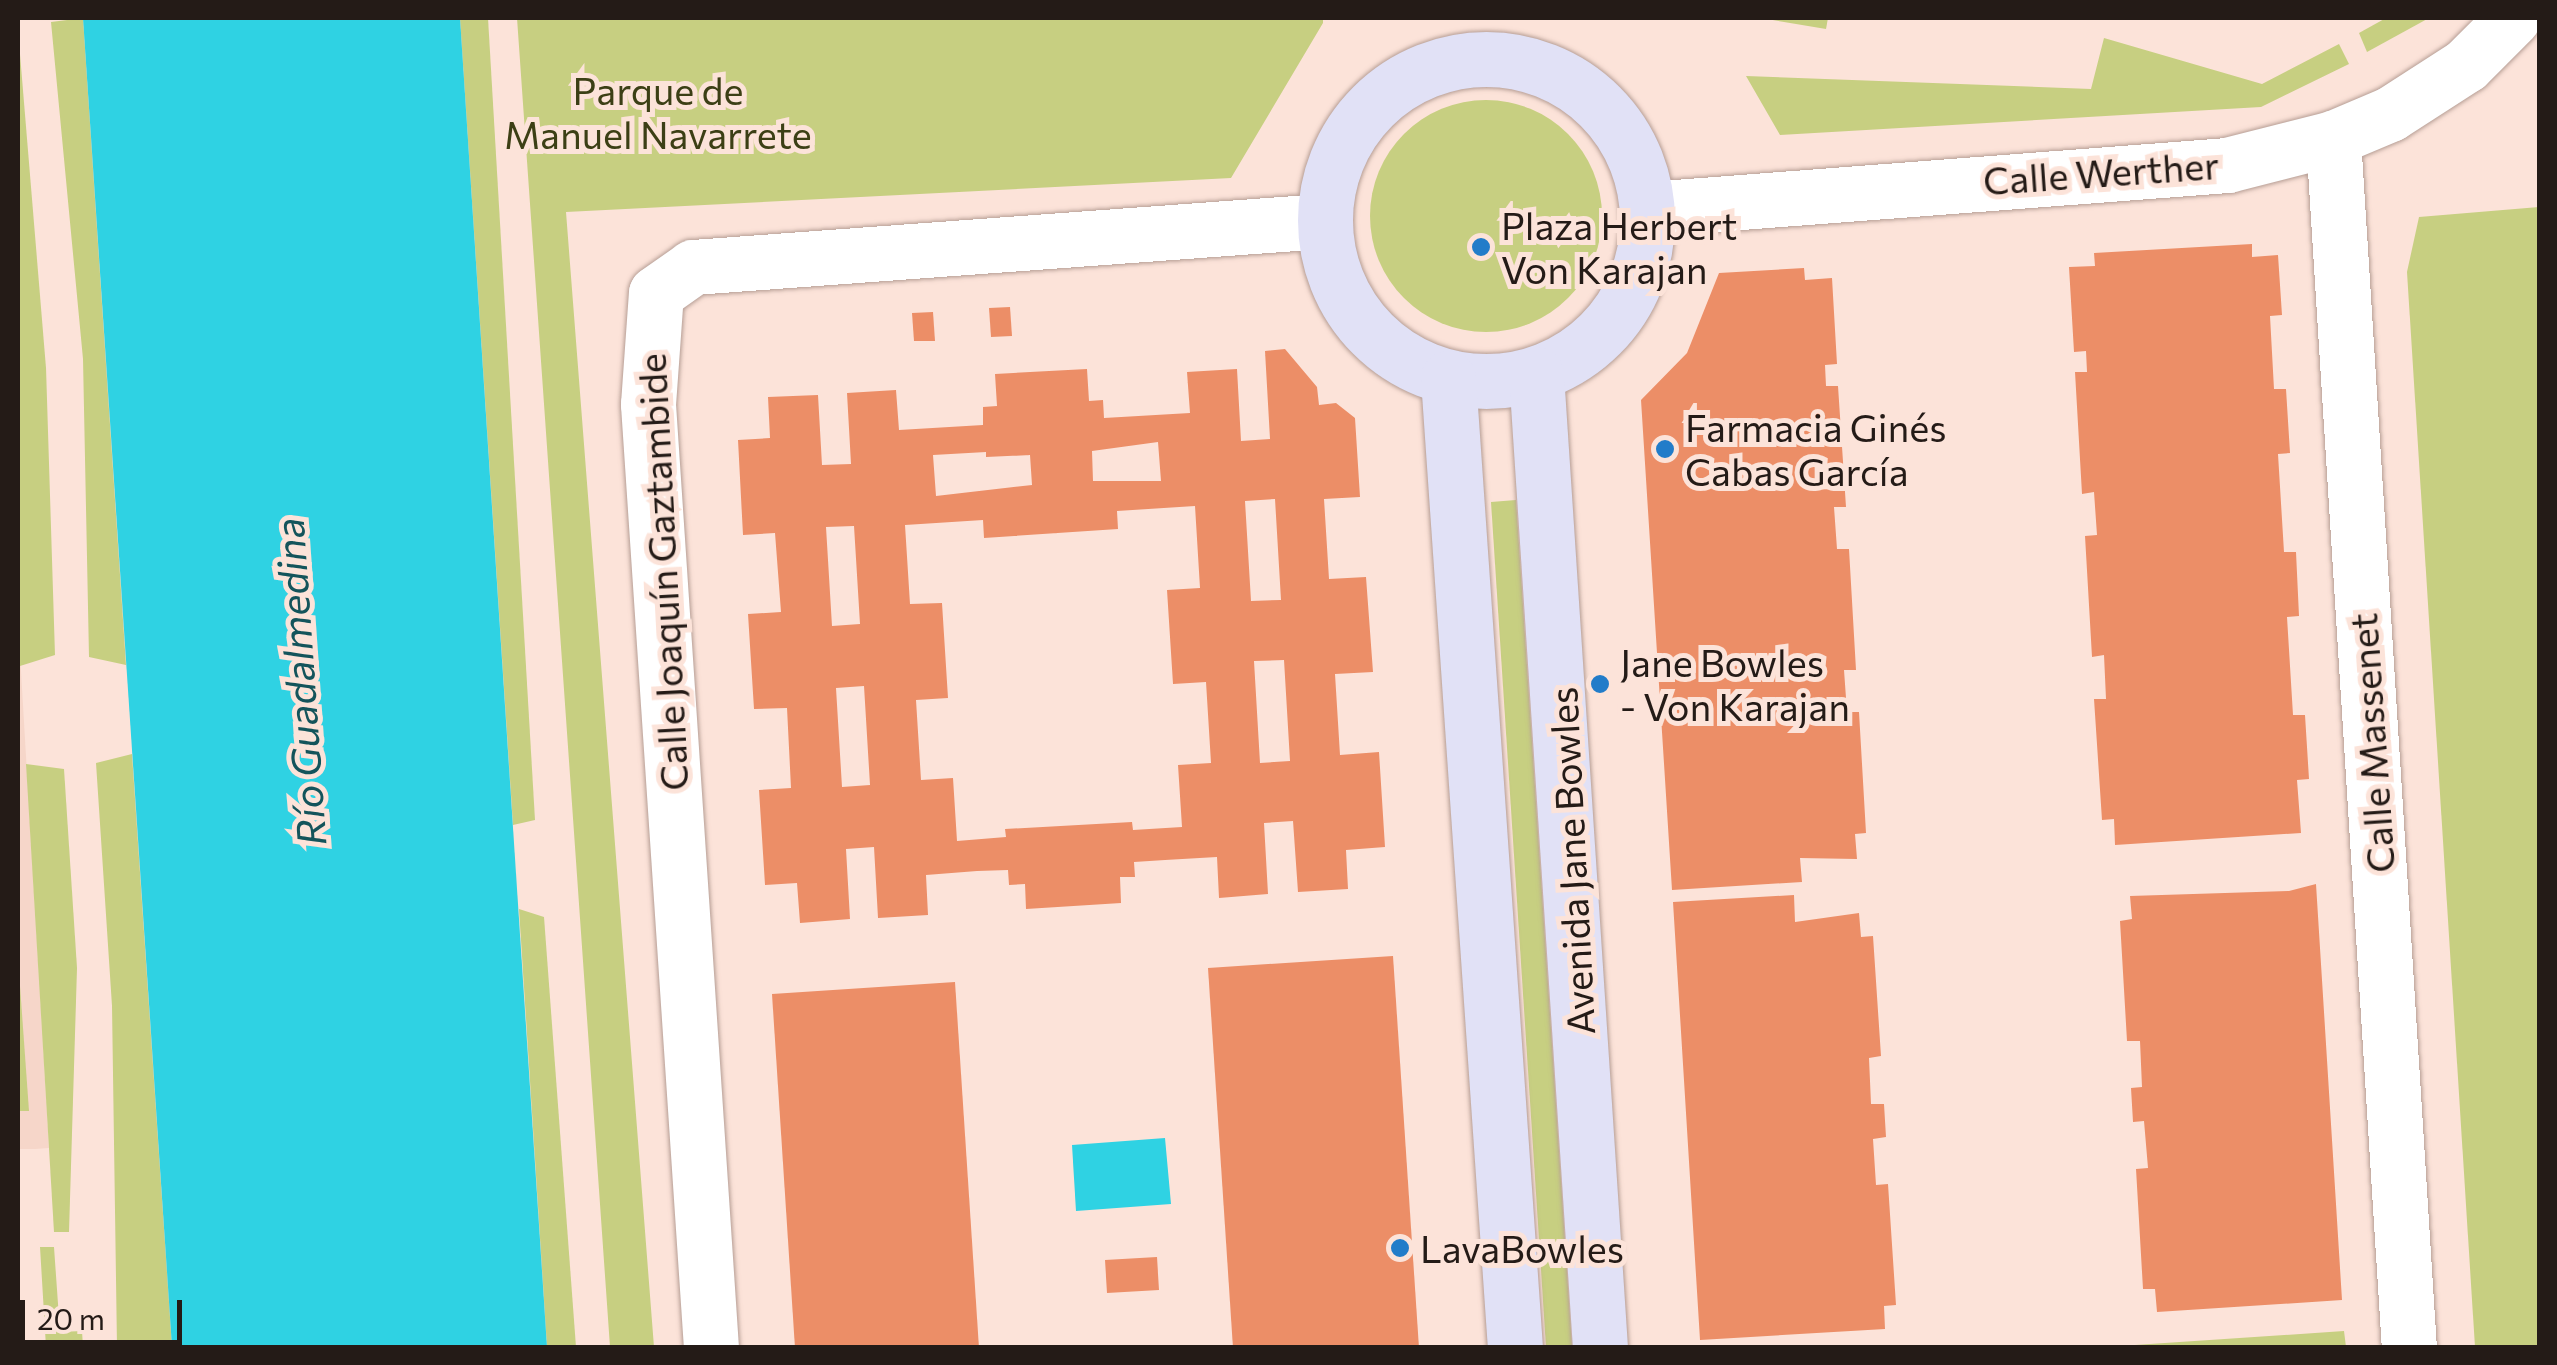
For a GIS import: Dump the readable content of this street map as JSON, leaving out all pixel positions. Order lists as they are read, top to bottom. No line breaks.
{"streets":{"main road":["Avenida Jane Bowles"],"street":["Calle Werther","Calle Joaquín Gaztambide","Calle Massenet"]},"crossings":[["Calle Werther","Calle Joaquín Gaztambide"],["Calle Werther","Calle Massenet"],["Calle Werther","Avenida Jane Bowles"],["Calle Joaquín Gaztambide","Avenida Jane Bowles"]],"water":["Río Guadalmedina"],"parks":["Parque de Manuel Navarrete"],"places":["Plaza Herbert Von Karajan","Farmacia Ginés Cabas García","Jane Bowles - Von Karajan","LavaBowles"],"scale_bar":"20 m"}
